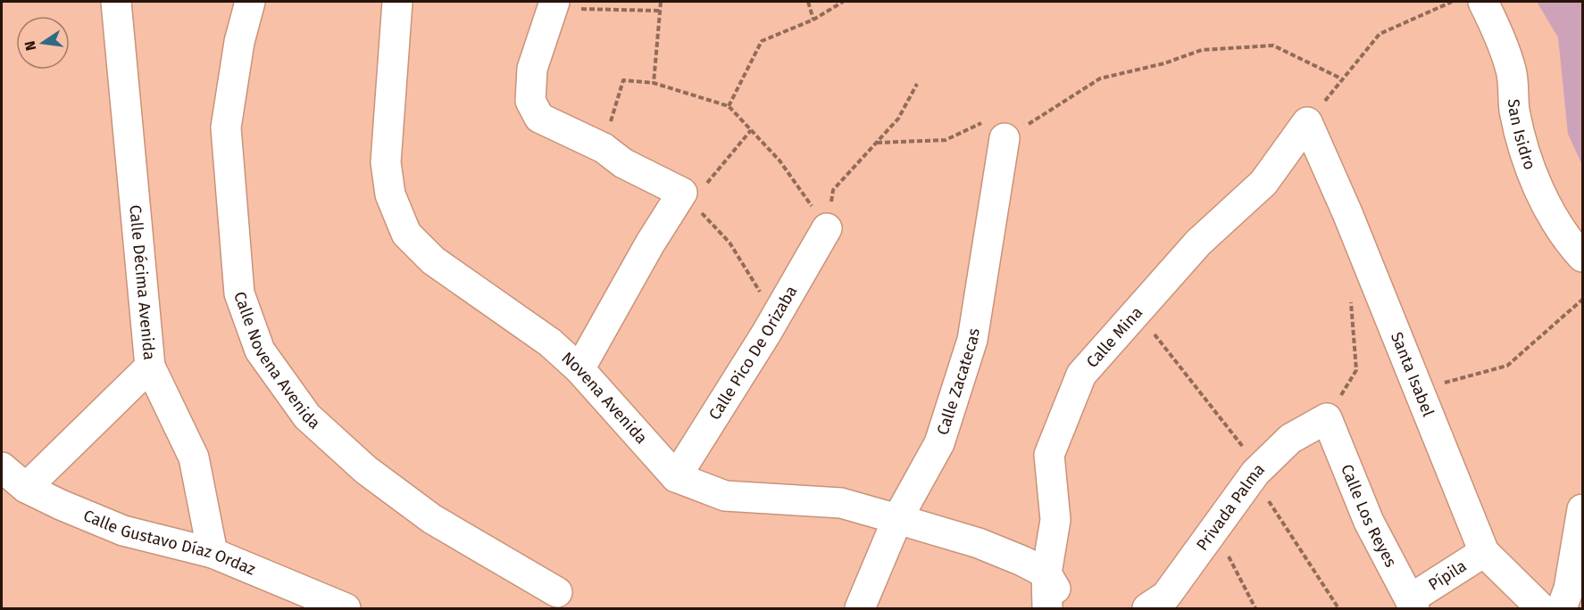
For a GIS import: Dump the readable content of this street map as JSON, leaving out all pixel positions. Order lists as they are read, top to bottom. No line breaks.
{"streets":{"street":["San Isidro","Calle Décima Avenida","Calle Mina","Calle Pico De Orizaba","Calle Novena Avenida","Santa Isabel","Calle Zacatecas","Novena Avenida","Privada Palma","Calle Los Reyes","Calle Gustavo Díaz Ordaz","Pípila"]},"crossings":[["Calle Décima Avenida","Calle Gustavo Díaz Ordaz"],["Calle Mina","Santa Isabel"],["Calle Mina","Novena Avenida"],["Calle Pico De Orizaba","Novena Avenida"],["Santa Isabel","Pípila"],["Calle Zacatecas","Novena Avenida"],["Privada Palma","Calle Los Reyes"],["Calle Los Reyes","Pípila"]],"north":"left"}
